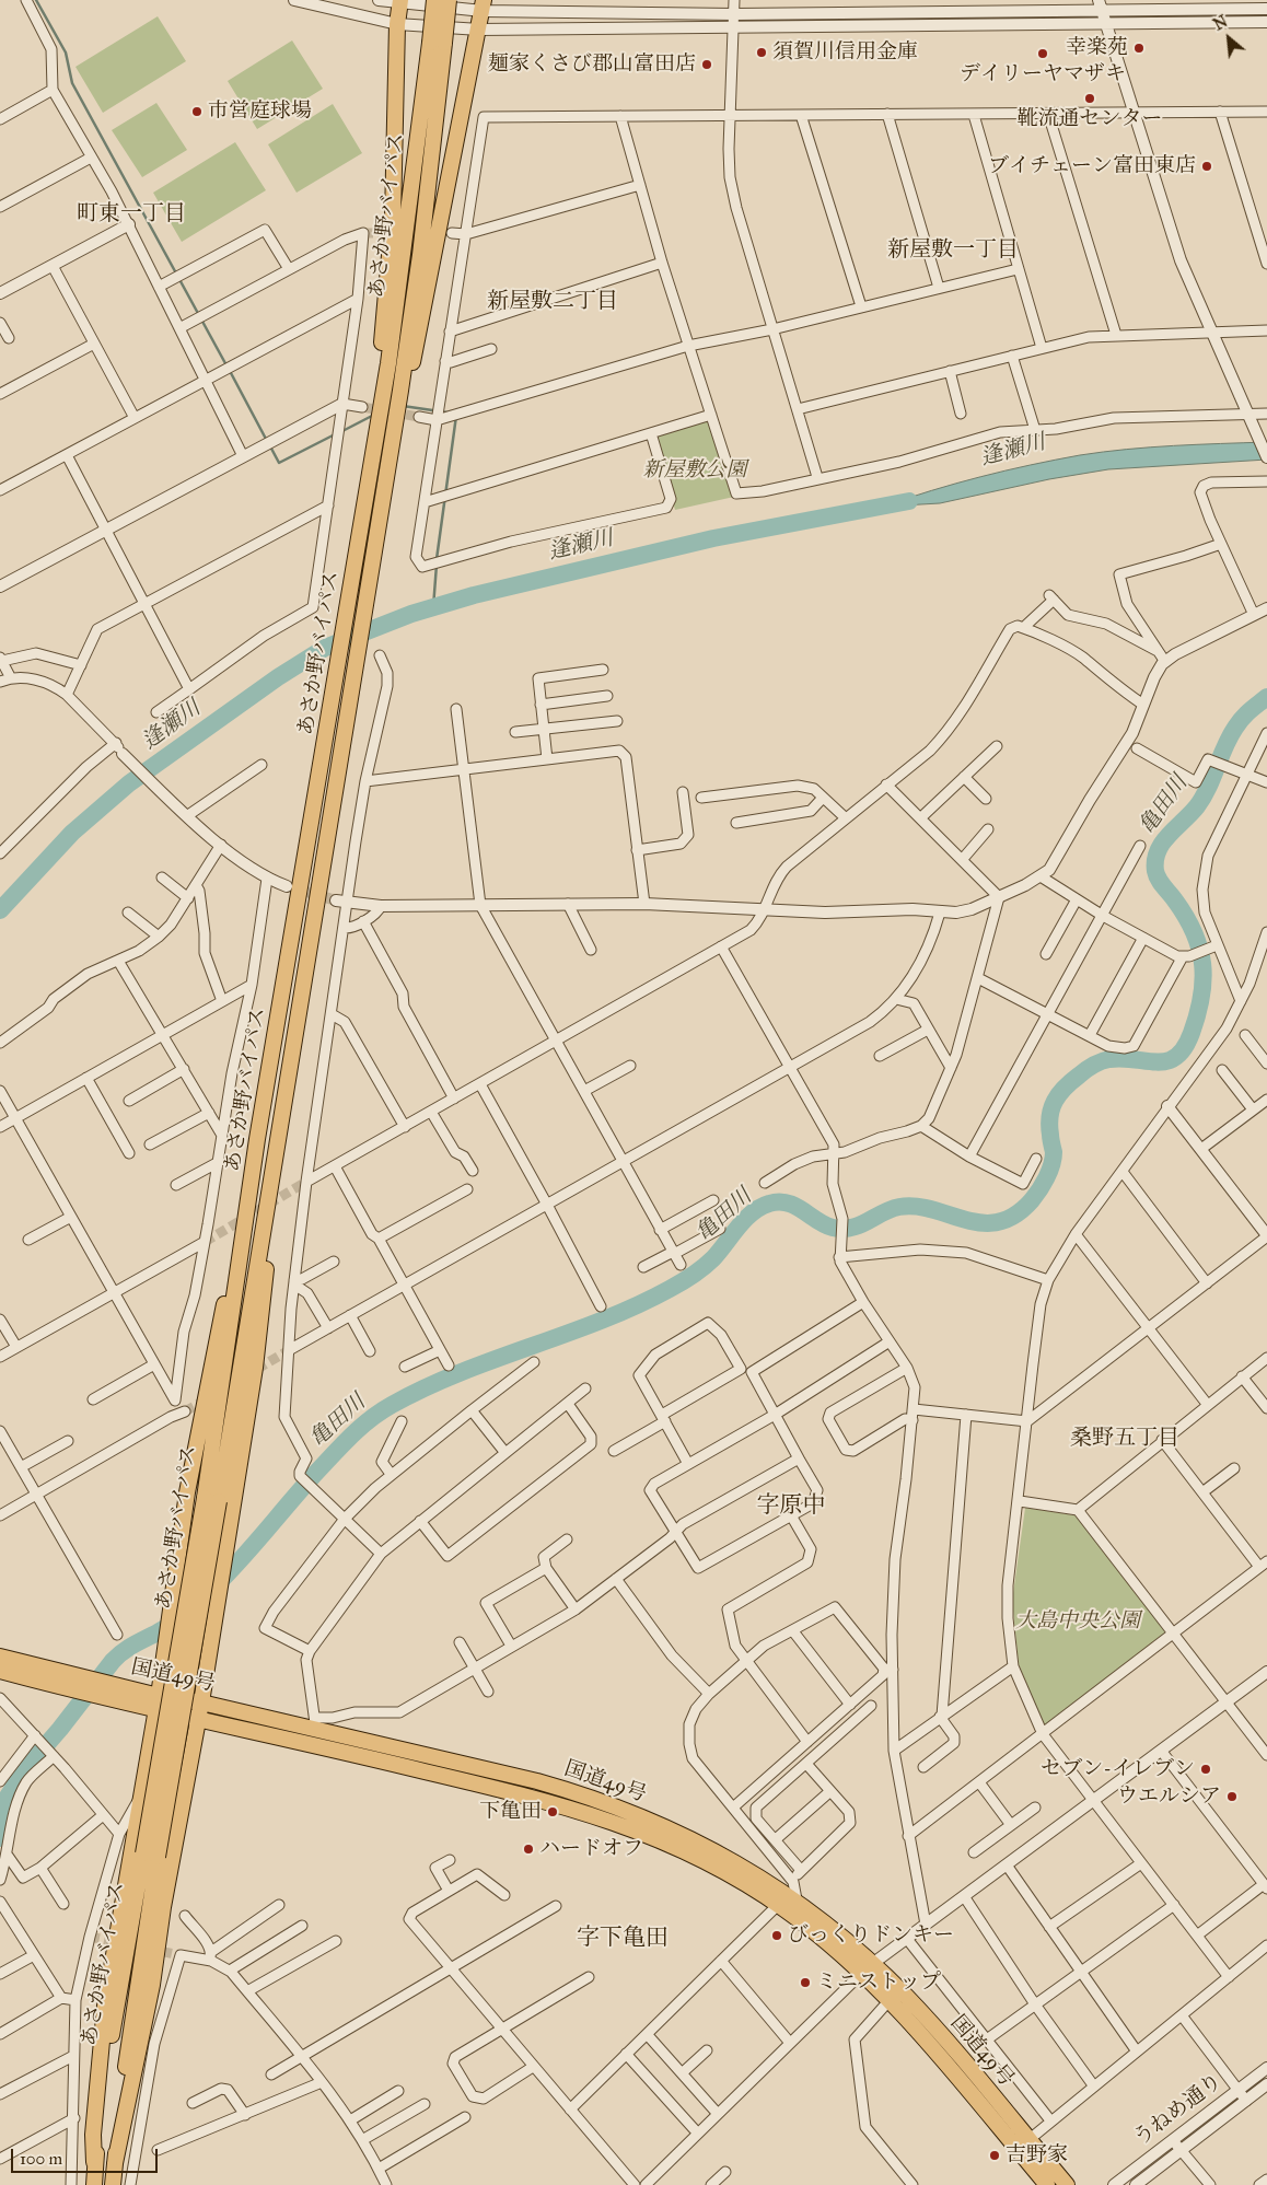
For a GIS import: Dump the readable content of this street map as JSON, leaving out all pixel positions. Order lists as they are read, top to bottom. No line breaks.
{"streets":{"highway":["あさか野バイパス","国道49号"],"street":["うねめ通り"]},"districts":["町東一丁目","新屋敷一丁目","新屋敷二丁目","桑野五丁目","字原中","字下亀田"],"water":["逢瀬川","亀田川"],"parks":["新屋敷公園","大島中央公園"],"places":["幸楽苑","須賀川信用金庫","デイリーヤマザキ","麺家くさび郡山富田店","靴流通センター","市営庭球場","ブイチェーン富田東店","セブン-イレブン","ウエルシア","下亀田","ハードオフ","びっくりドンキー","ミニストップ","吉野家"],"scale_bar":"100 m","north":"top left"}
